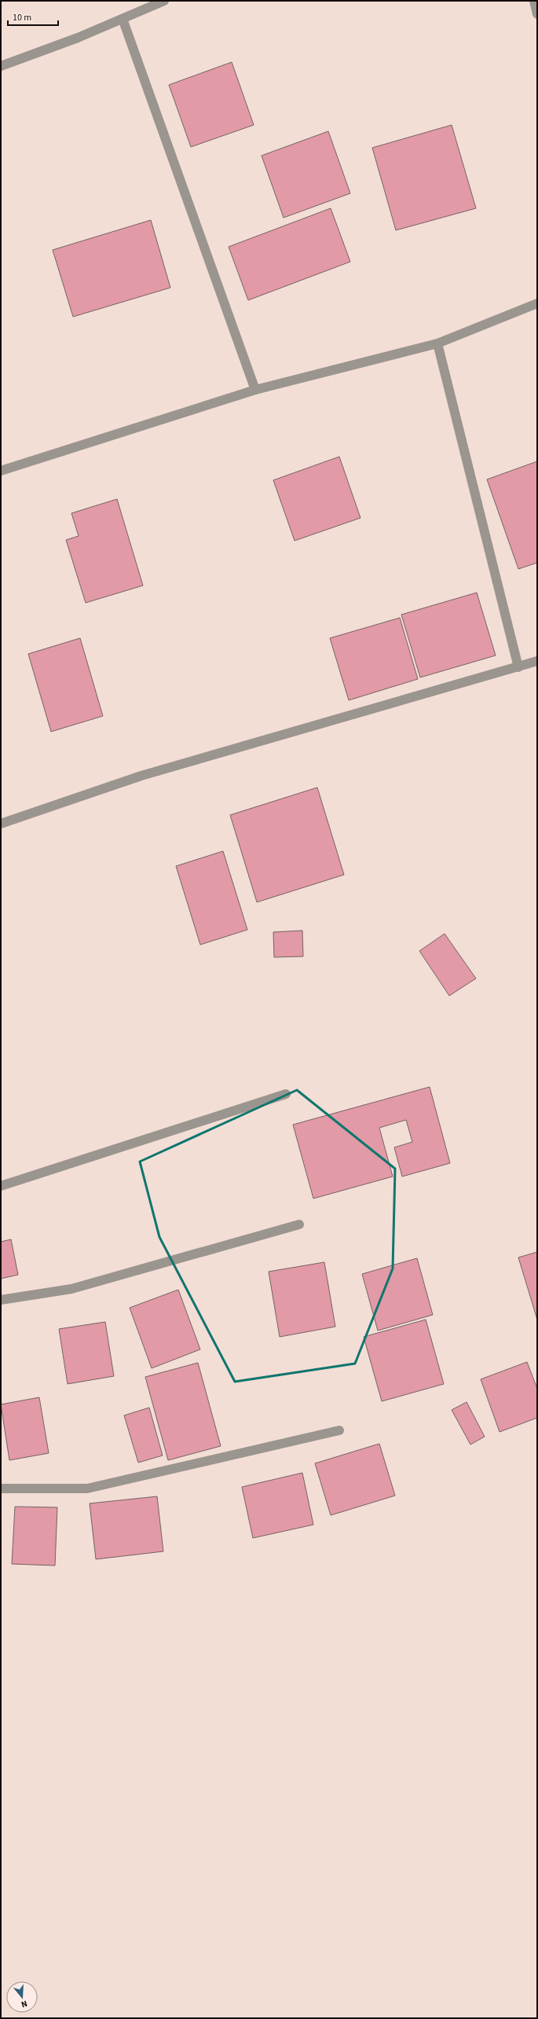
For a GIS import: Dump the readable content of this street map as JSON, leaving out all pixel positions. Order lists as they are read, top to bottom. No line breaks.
{"scale_bar":"10 m","north":"bottom"}
